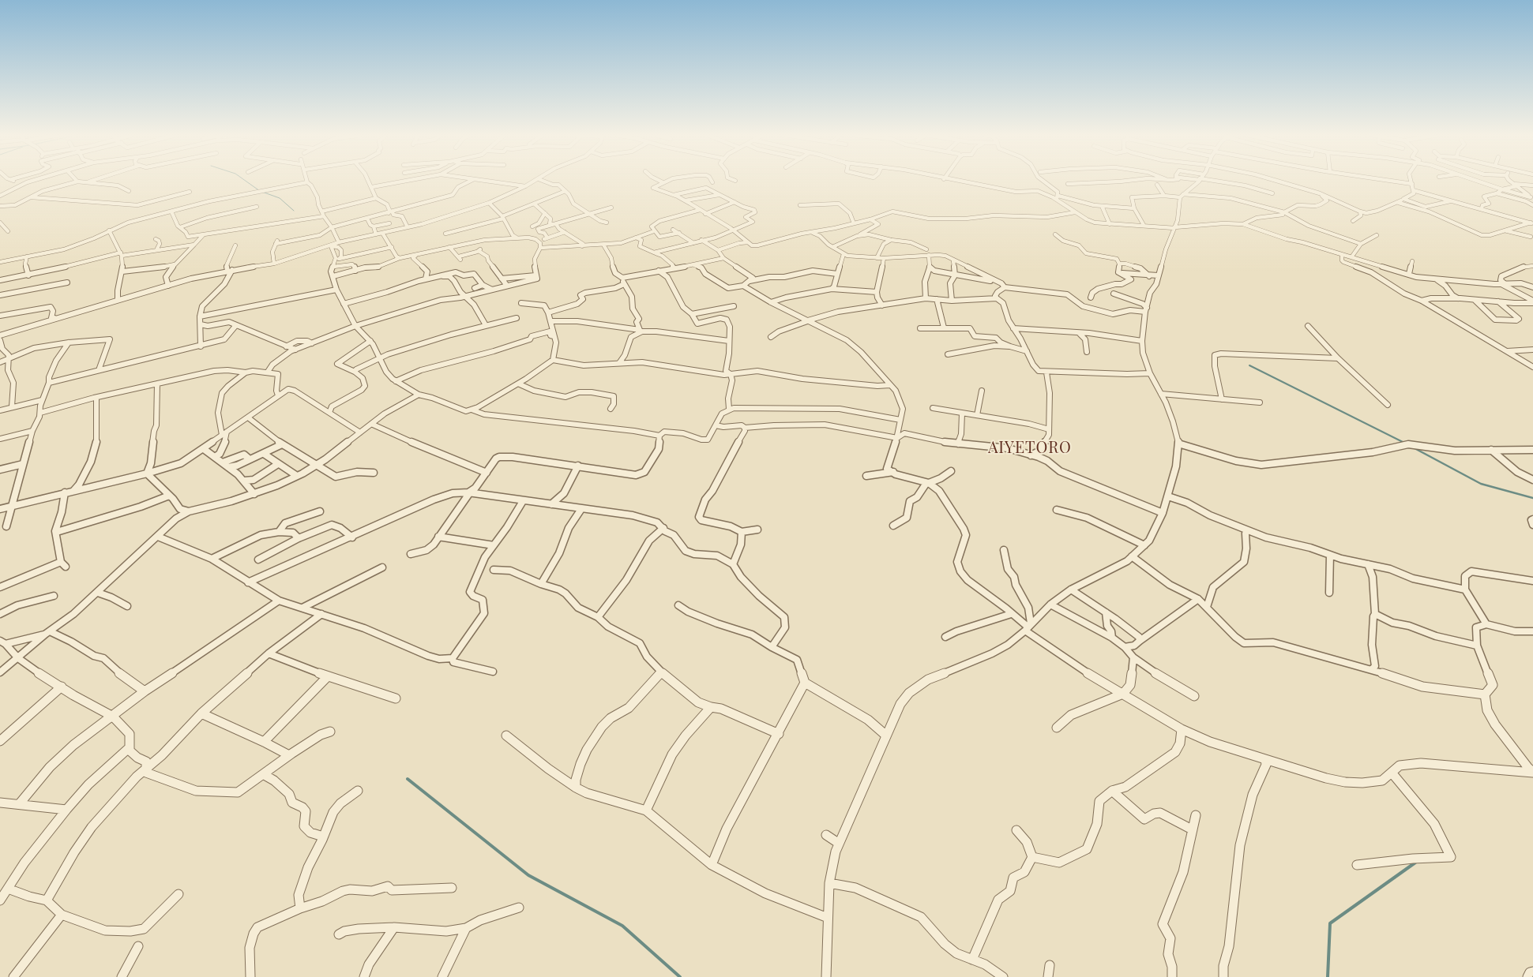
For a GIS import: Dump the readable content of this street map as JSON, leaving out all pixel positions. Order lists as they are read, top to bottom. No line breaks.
{"districts":["AIYETORO"]}
